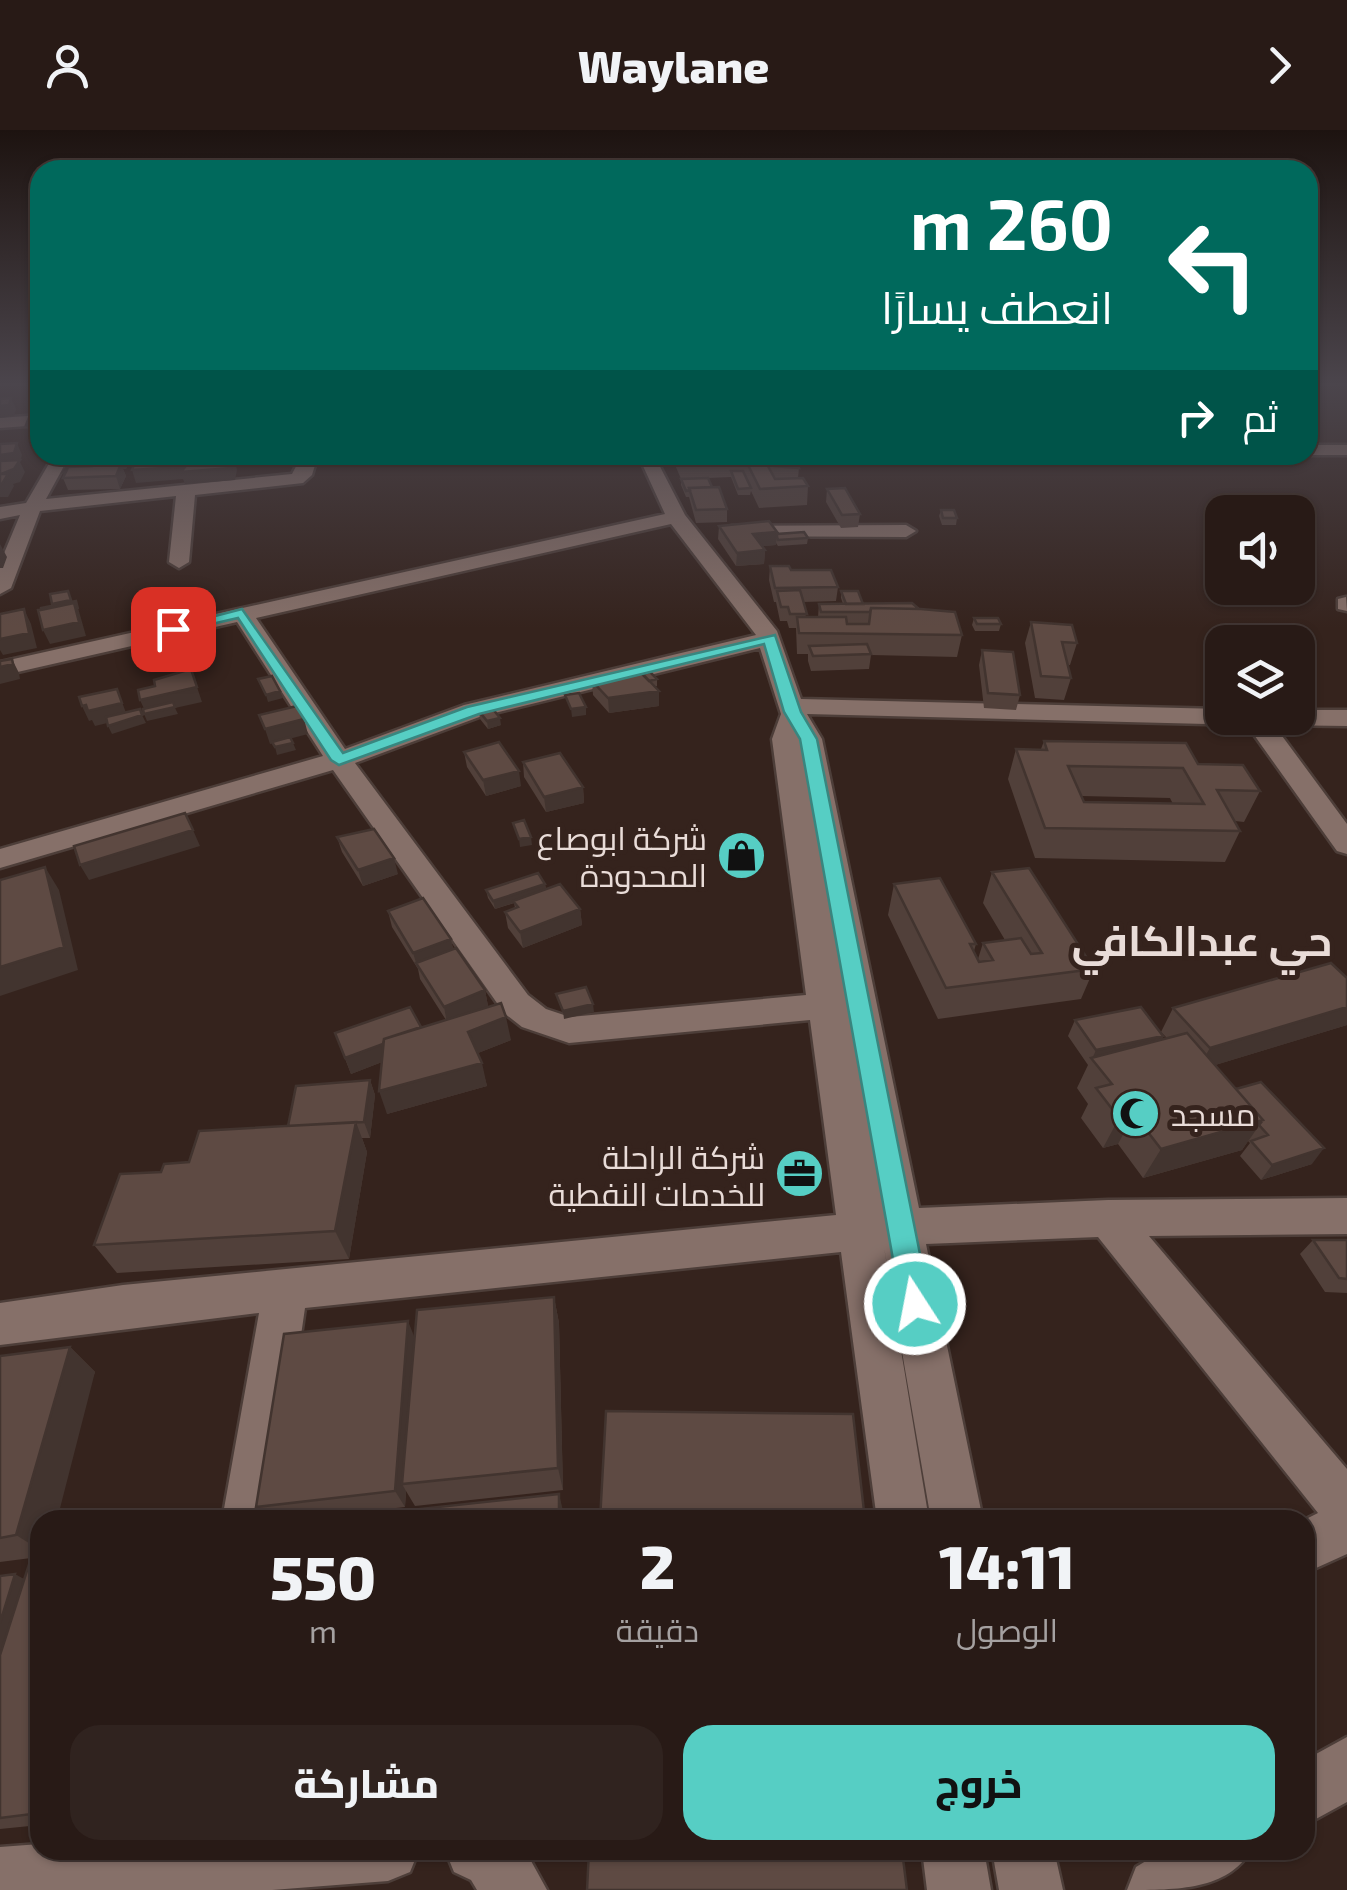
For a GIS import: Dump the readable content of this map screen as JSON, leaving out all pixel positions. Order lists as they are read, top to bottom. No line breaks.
{"districts":["حي عبدالكافي"],"places":{"shop":["شركة ابوصاع المحدودة"],"mosque":["مسجد"],"office":["شركة الراحلة للخدمات النفطية"]},"page":{"header":"Waylane","turn":["260 m","انعطف يسارًا"],"then":"ثم","eta":["14:11","الوصول","2","دقيقة","550","m"],"buttons":["خروج","مشاركة"]}}
